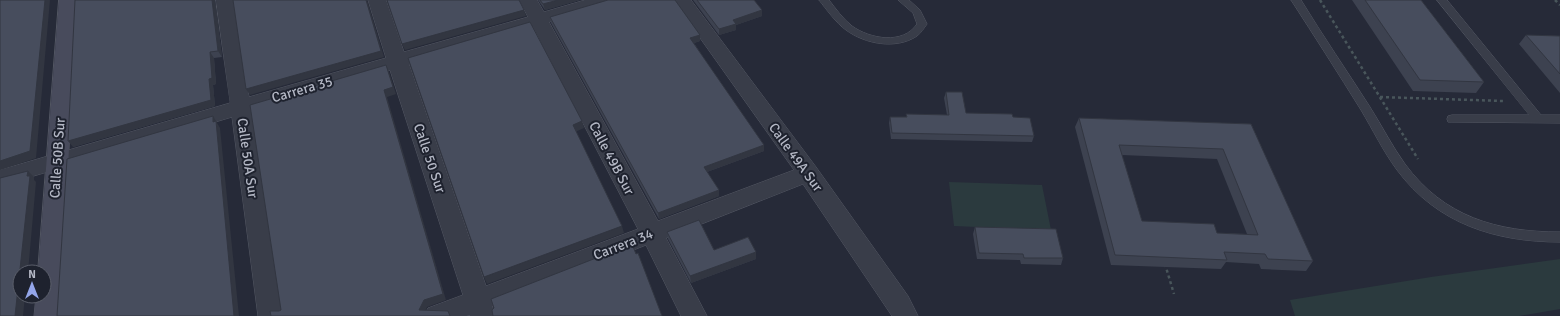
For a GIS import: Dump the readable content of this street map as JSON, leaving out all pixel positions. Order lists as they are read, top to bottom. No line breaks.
{"streets":{"main road":["Calle 50B Sur"],"street":["Carrera 35","Calle 49A Sur","Calle 50A Sur","Calle 50 Sur","Calle 49B Sur","Carrera 34"]},"crossings":[["Carrera 35","Calle 50B Sur"],["Carrera 35","Calle 50A Sur"],["Carrera 35","Calle 50 Sur"],["Carrera 35","Calle 49B Sur"],["Calle 49A Sur","Carrera 34"],["Calle 50 Sur","Carrera 34"],["Calle 49B Sur","Carrera 34"]],"north":"top"}
